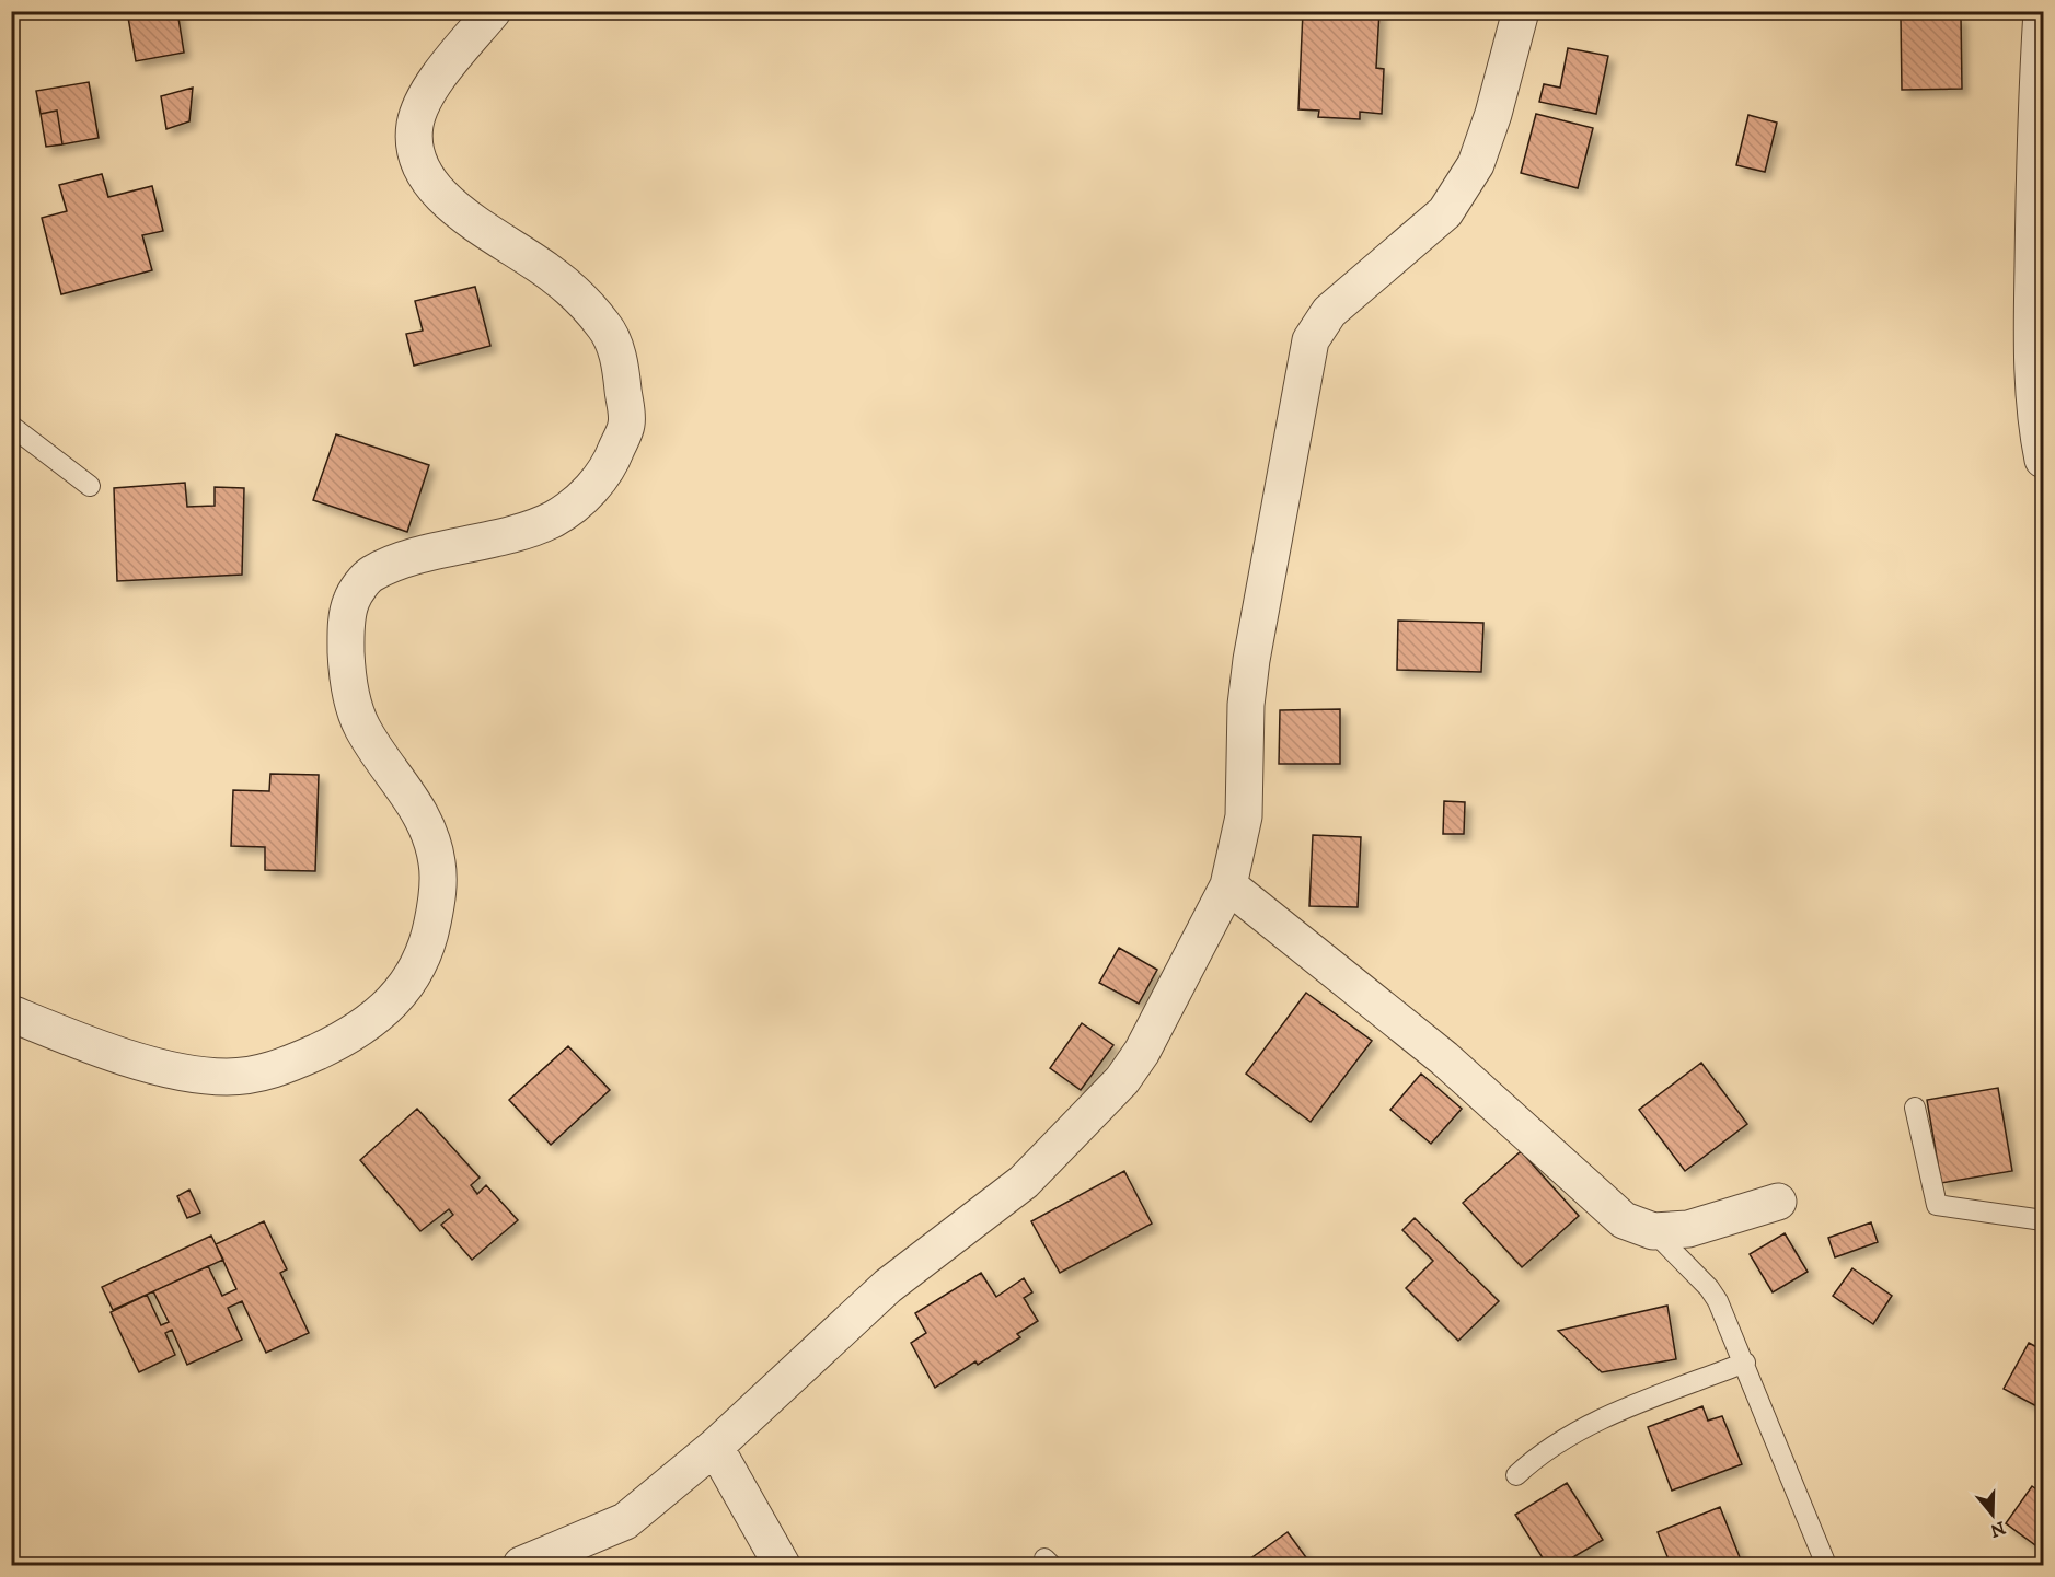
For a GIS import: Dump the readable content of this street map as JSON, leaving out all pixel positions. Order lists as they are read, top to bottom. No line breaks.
{"north":"bottom"}
